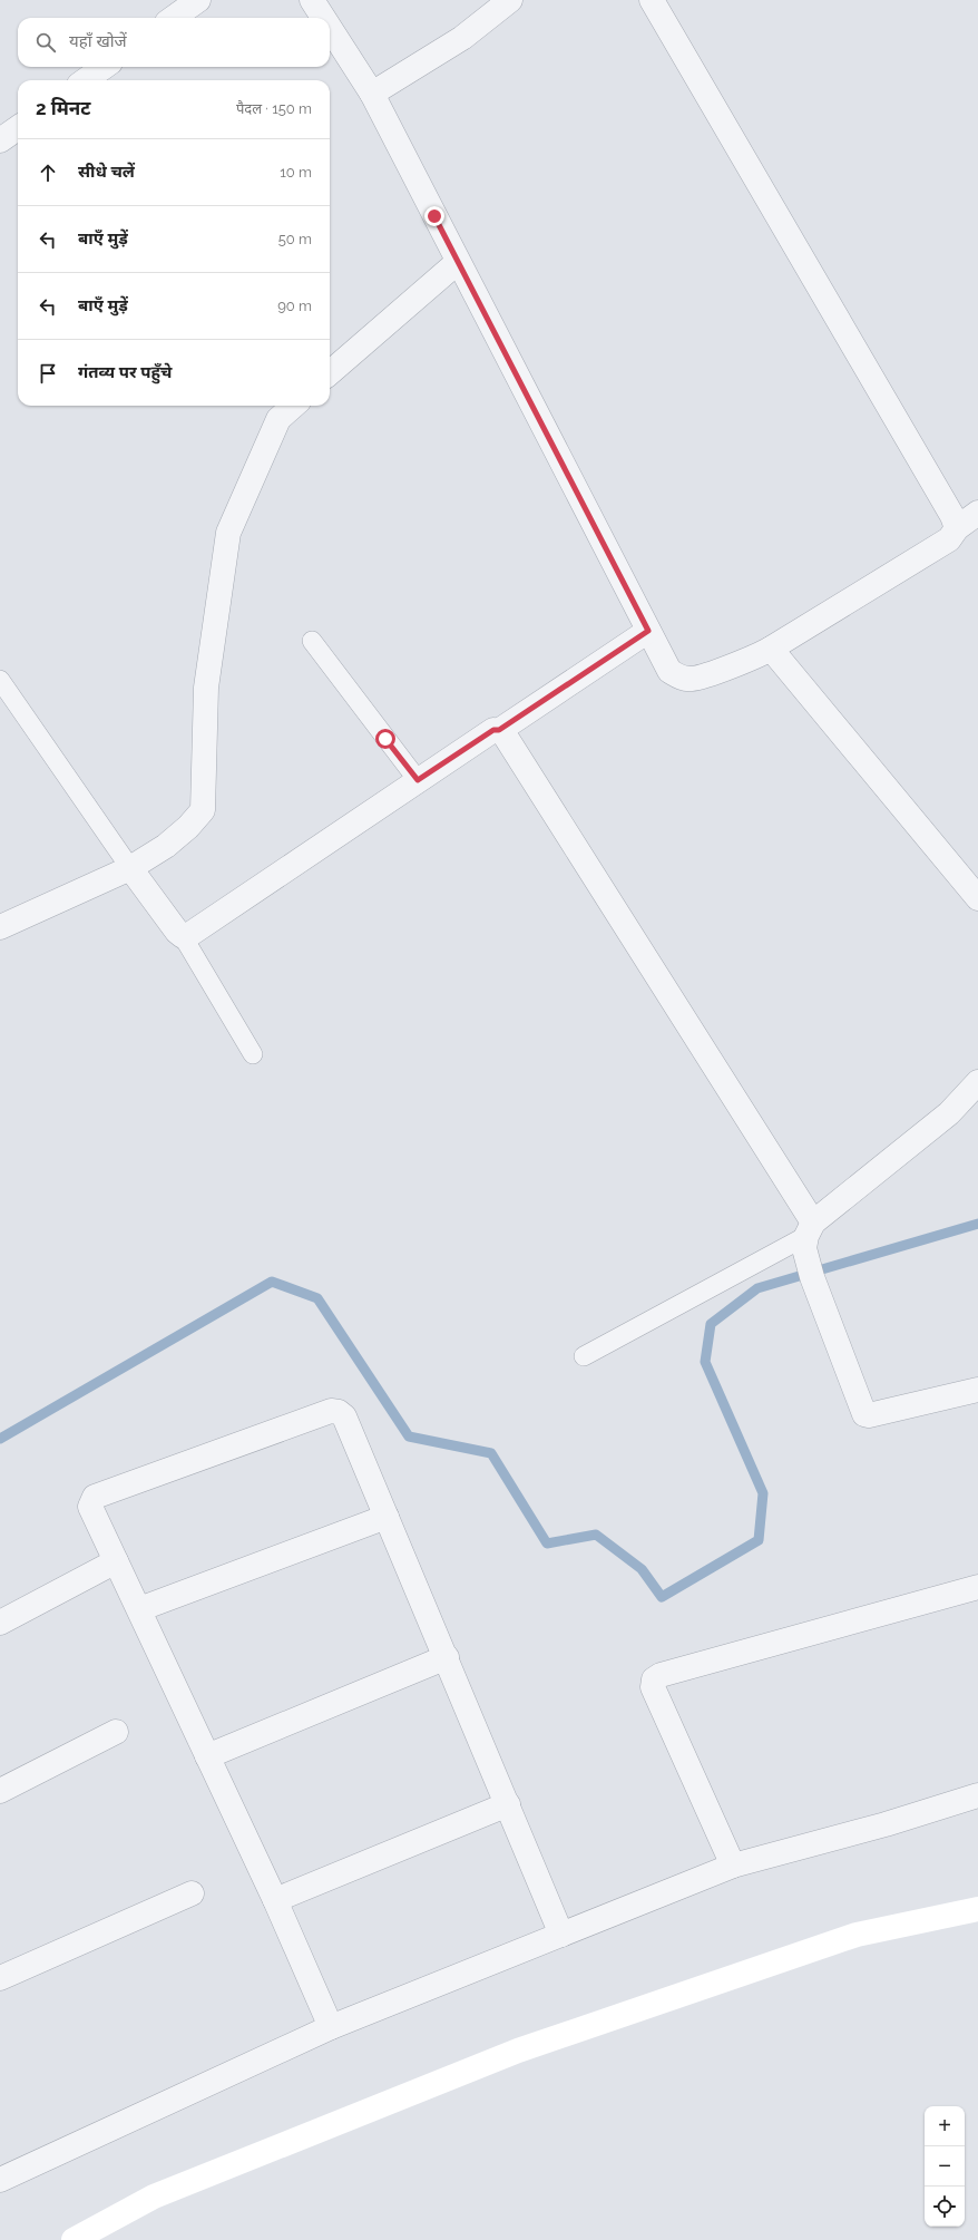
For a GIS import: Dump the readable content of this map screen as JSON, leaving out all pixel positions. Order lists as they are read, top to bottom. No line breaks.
{"page":{"search":"यहाँ खोजें","heading":["2 मिनट","पैदल · 150 m"],"list":[["सीधे चलें","10 m"],["बाएँ मुड़ें","50 m"],["बाएँ मुड़ें","90 m"],"गंतव्य पर पहुँचे"],"map_buttons":["+","−"]}}
